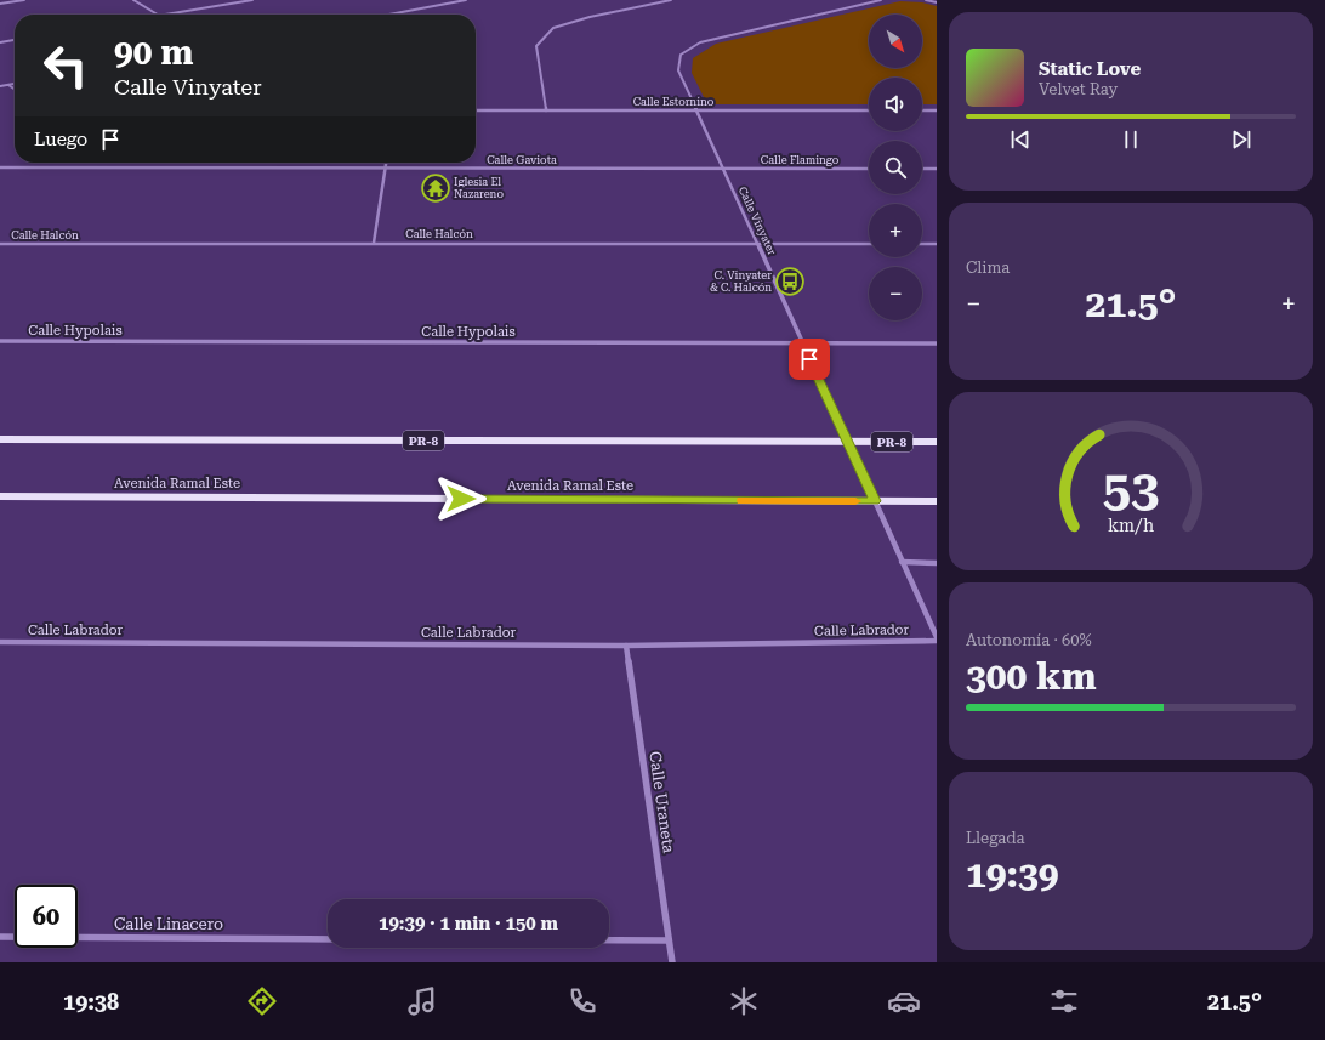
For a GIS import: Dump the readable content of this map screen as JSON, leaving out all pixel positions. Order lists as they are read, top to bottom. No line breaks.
{"streets":{"main road":["PR-8","Avenida Ramal Este"],"street":["Calle Estornino","Calle Gaviota","Calle Flamingo","Calle Vinyater","Calle Halcón","Calle Hypolais","Calle Labrador","Calle Uraneta","Calle Linacero"]},"crossings":[["Calle Estornino","Calle Vinyater"],["Calle Gaviota","Calle Flamingo"],["Calle Gaviota","Calle Vinyater"],["Calle Flamingo","Calle Vinyater"],["Calle Vinyater","Calle Halcón"],["Calle Vinyater","Calle Hypolais"],["Calle Vinyater","PR-8"],["Calle Vinyater","Avenida Ramal Este"],["Calle Vinyater","Calle Labrador"],["Calle Labrador","Calle Uraneta"]],"places":{"temple":["Iglesia El Nazareno"],"bus stop":["C. Vinyater & C. Halcón"]},"north":"bottom right","page":{"map_buttons":["+","−"],"turn":["90 m","Calle Vinyater"],"song":["Static Love","Velvet Ray"],"then":"Luego","tile":["Clima",["Autonomía · 60%","300 km"],["Llegada","19:39"]],"heat":["−","21.5°","+"],"limit":"60","trip":"19:39 · 1 min · 150 m","tabs":["19:38","21.5°"],"gauge":["53","km/h"]}}
